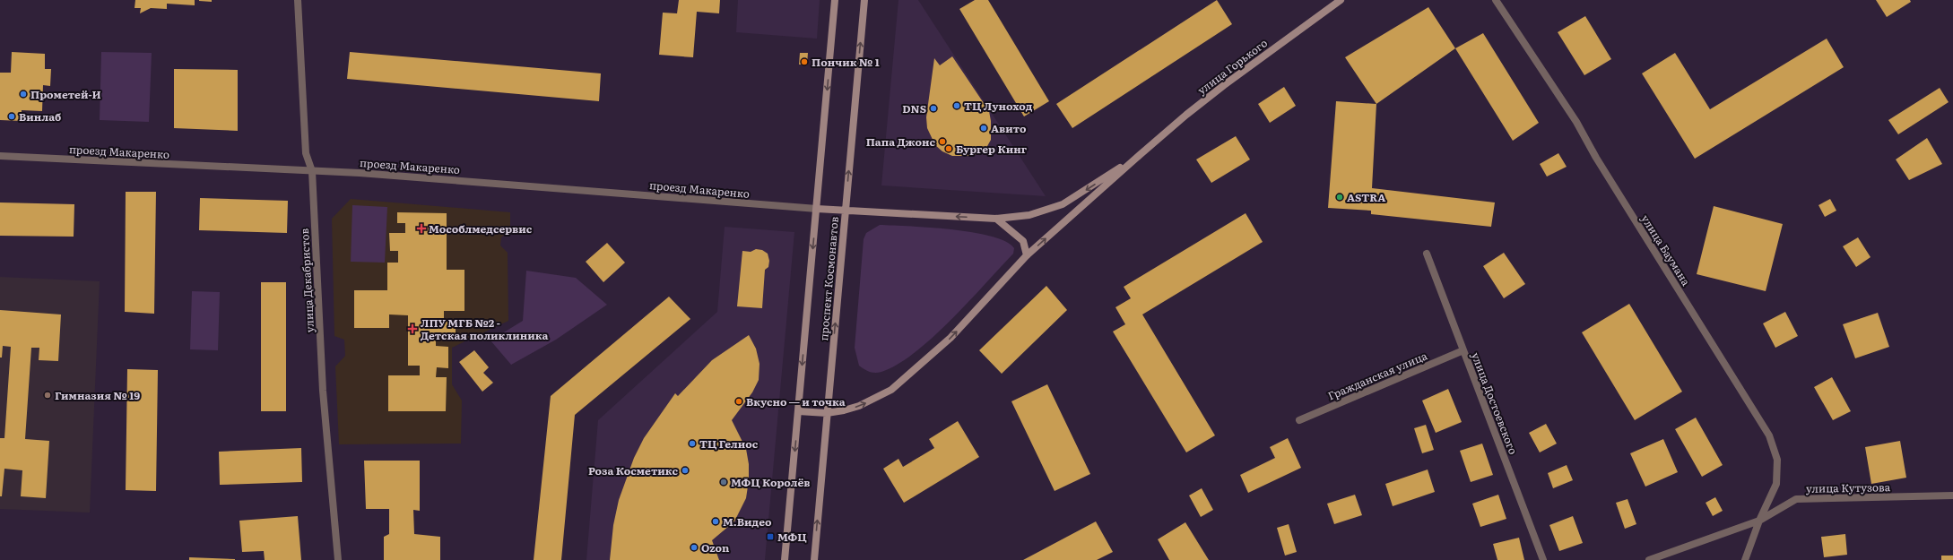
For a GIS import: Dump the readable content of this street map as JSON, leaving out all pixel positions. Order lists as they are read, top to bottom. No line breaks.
{"streets":{"main road":["улица Горького","проспект Космонавтов"],"street":["проезд Макаренко","улица Баумана","улица Декабристов","Гражданская улица","улица Достоевского","улица Кутузова"]},"crossings":[["проезд Макаренко","проспект Космонавтов"],["проезд Макаренко","улица Декабристов"],["улица Баумана","улица Кутузова"],["Гражданская улица","улица Достоевского"]],"places":{"other":["Пончик № 1","Прометей-И","ТЦ Луноход","DNS","Винлаб","Авито","Папа Джонс","Бургер Кинг","ASTRA","Гимназия № 19","Вкусно — и точка","ТЦ Гелиос","Роза Косметикс","МФЦ Королёв","М.Видео","Ozon"],"health":["Мособлмедсервис","ЛПУ МГБ №2 - Детская поликлиника"],"transit":["МФЦ"]}}
